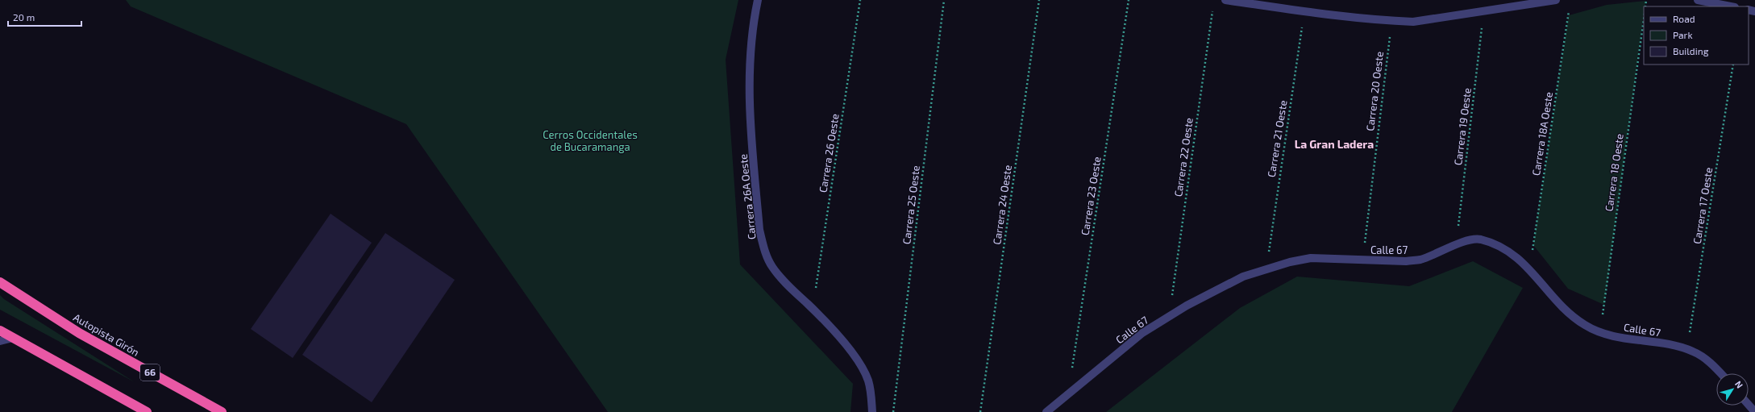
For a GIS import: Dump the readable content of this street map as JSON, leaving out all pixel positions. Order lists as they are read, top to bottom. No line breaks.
{"streets":{"highway":["Autopista Girón","66"],"street":["Carrera 26A Oeste","Calle 67"],"path":["Carrera 20 Oeste","Carrera 19 Oeste","Carrera 18A Oeste","Carrera 21 Oeste","Carrera 26 Oeste","Carrera 22 Oeste","Carrera 18 Oeste","Carrera 23 Oeste","Carrera 25 Oeste","Carrera 24 Oeste","Carrera 17 Oeste"]},"crossings":[["Carrera 20 Oeste","Calle 67"],["Carrera 19 Oeste","Calle 67"],["Carrera 18A Oeste","Calle 67"],["Carrera 21 Oeste","Calle 67"],["Carrera 26 Oeste","Carrera 26A Oeste"],["Carrera 22 Oeste","Calle 67"],["Carrera 18 Oeste","Calle 67"],["Carrera 23 Oeste","Calle 67"],["Carrera 17 Oeste","Calle 67"]],"districts":["La Gran Ladera"],"parks":["Cerros Occidentales de Bucaramanga"],"legend":["Road","Park","Building"],"scale_bar":"20 m","north":"top right"}
